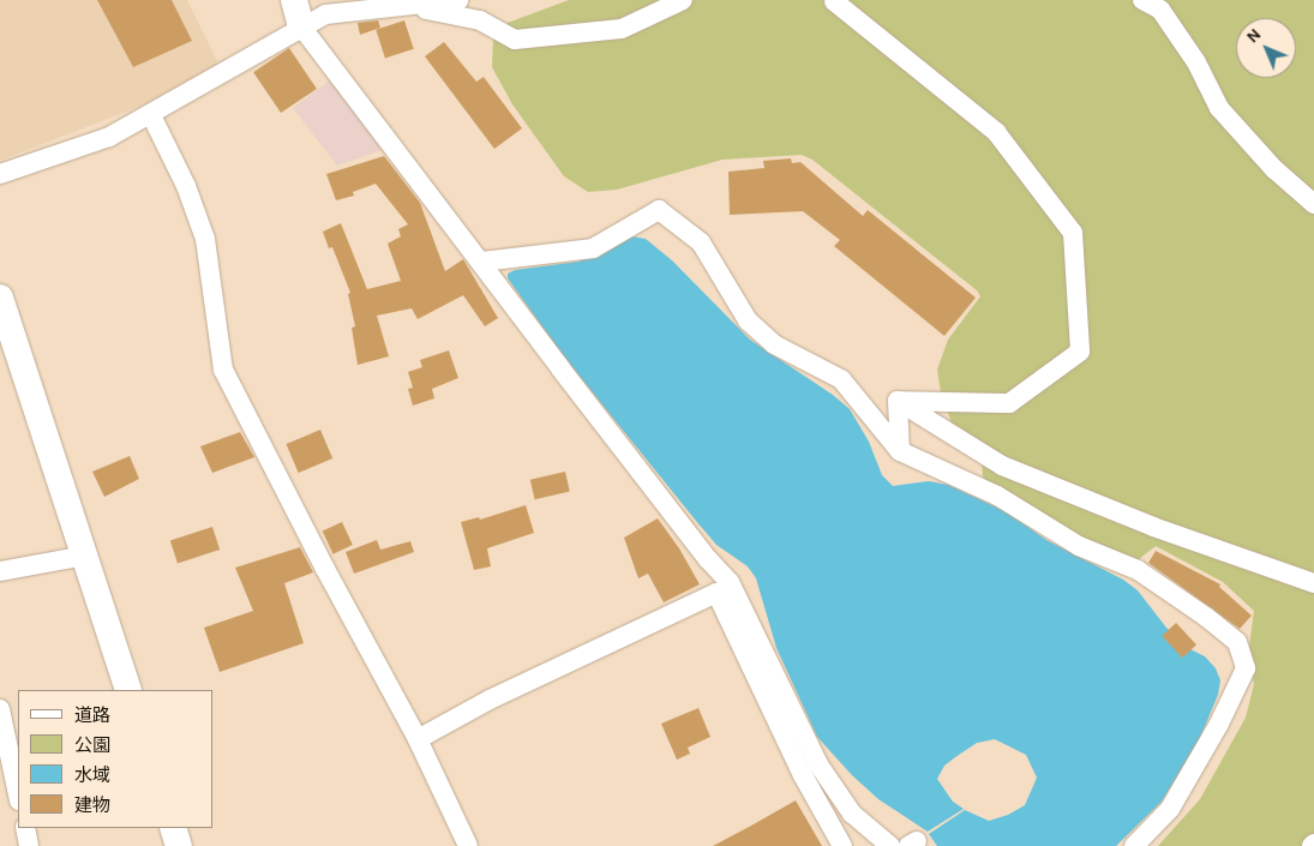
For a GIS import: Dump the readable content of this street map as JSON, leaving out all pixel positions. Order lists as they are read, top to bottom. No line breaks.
{"legend":["道路","公園","水域","建物"],"north":"top left"}
